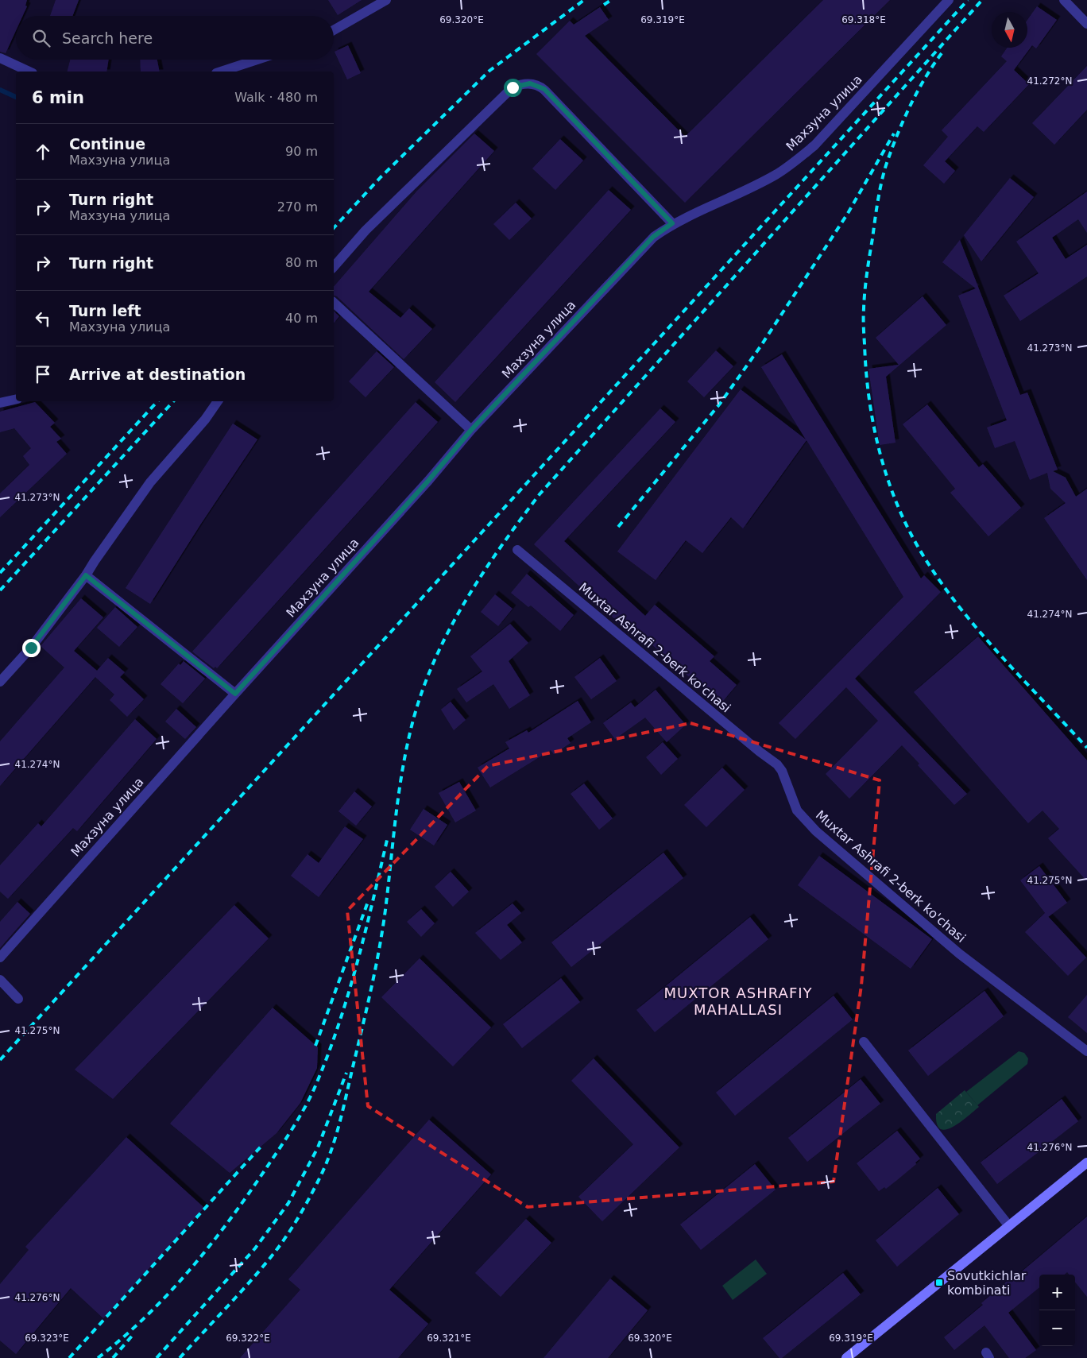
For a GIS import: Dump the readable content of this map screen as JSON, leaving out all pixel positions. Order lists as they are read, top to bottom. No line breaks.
{"streets":{"street":["Махзуна улица","Muxtar Ashrafi 2-berk ko'chasi"]},"districts":["MUXTOR ASHRAFIY MAHALLASI"],"places":{"transit":["Sovutkichlar kombinati"]},"north":"bottom","page":{"search":"Search here","heading":["6 min","Walk · 480 m"],"list":[["Continue","Махзуна улица","90 m"],["Turn right","Махзуна улица","270 m"],["Turn right","80 m"],["Turn left","Махзуна улица","40 m"],"Arrive at destination"],"map_buttons":["+","−"]},"coordinates":["69.320°E","69.319°E","69.318°E","41.272°N","41.273°N","41.274°N","41.275°N","41.276°N","69.323°E","69.322°E","69.321°E"]}
